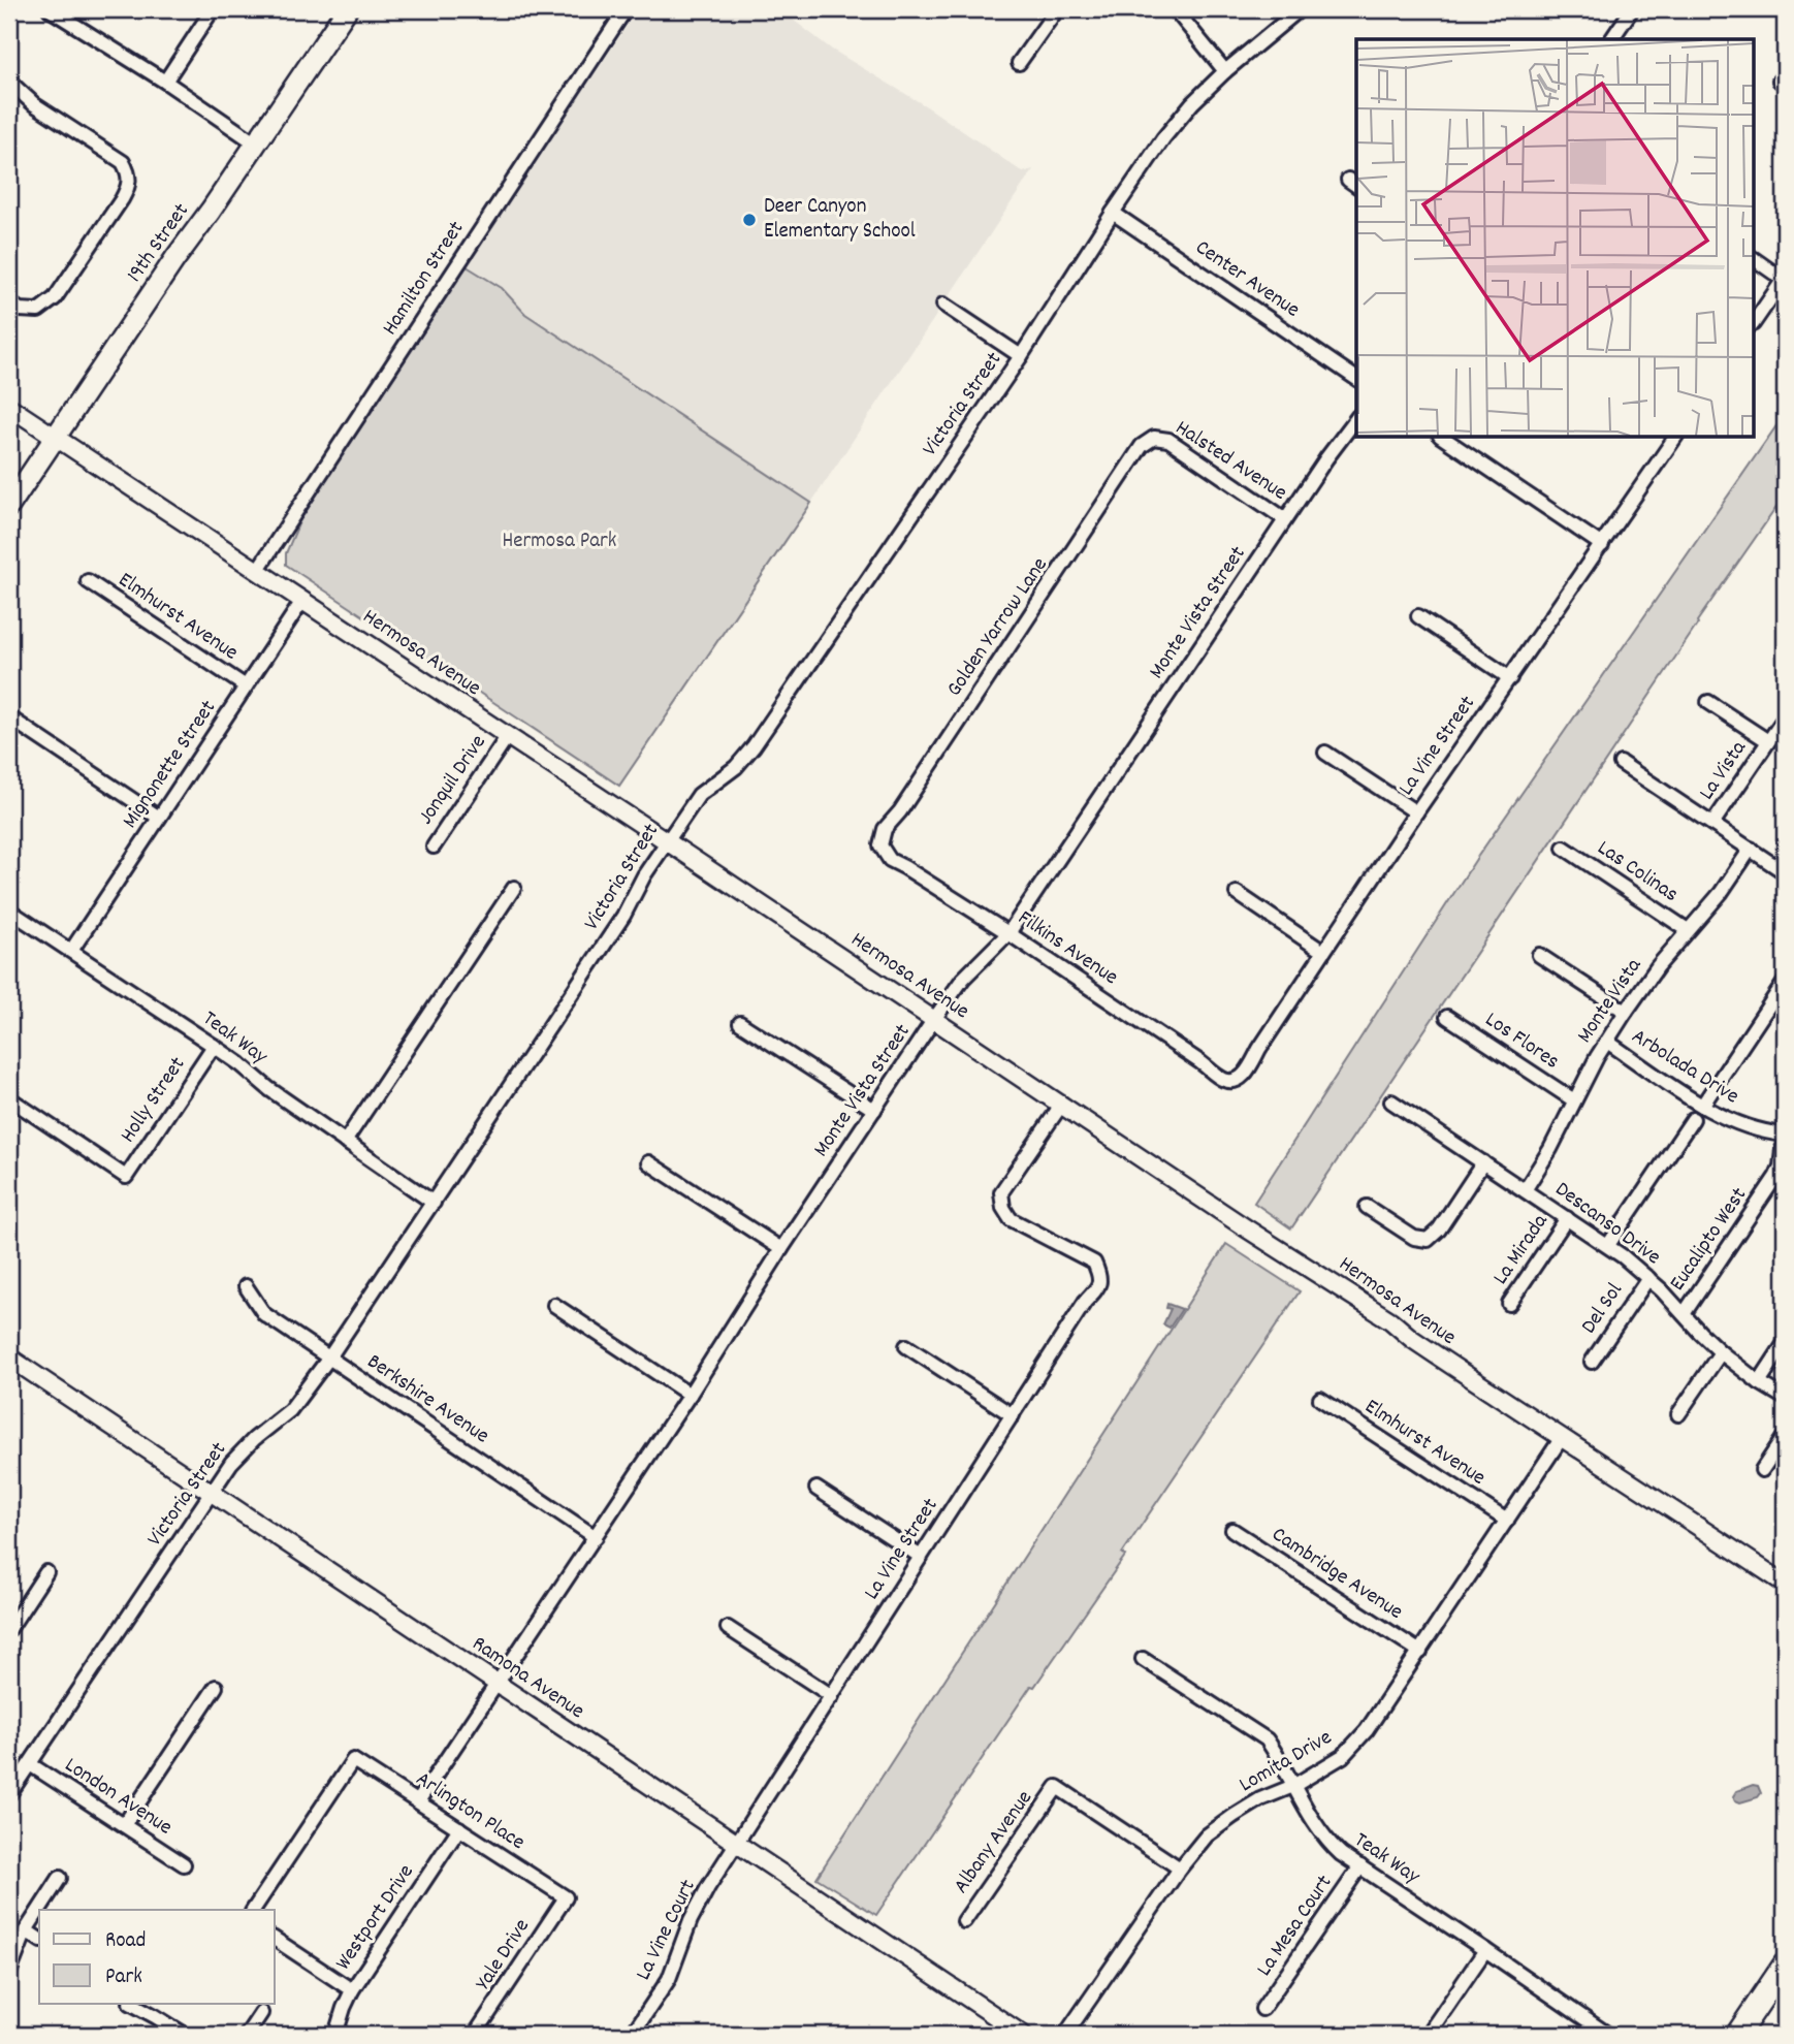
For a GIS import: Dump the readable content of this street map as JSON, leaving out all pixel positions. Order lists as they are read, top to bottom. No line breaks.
{"streets":{"main road":["19th Street"],"street":["Hamilton Street","Center Avenue","Victoria Street","Halsted Avenue","Monte Vista Street","Elmhurst Avenue","Golden Yarrow Lane","Hermosa Avenue","La Vine Street","Mignonette Street","La Vista","Jonquil Drive","Las Colinas","Filkins Avenue","Monte Vista","Teak Way","Los Flores","Arbolada Drive","Holly Street","Descanso Drive","Eucalipto West","La Mirada","Del Sol","Berkshire Avenue","Cambridge Avenue","Ramona Avenue","Lomita Drive","London Avenue","Arlington Place","Albany Avenue","Westport Drive","La Mesa Court","La Vine Court","Yale Drive"]},"crossings":[["19th Street","Hermosa Avenue"],["Hamilton Street","Hermosa Avenue"],["Center Avenue","Victoria Street"],["Victoria Street","Hermosa Avenue"],["Victoria Street","Teak Way"],["Victoria Street","Berkshire Avenue"],["Victoria Street","Ramona Avenue"],["Victoria Street","London Avenue"],["Halsted Avenue","Monte Vista Street"],["Halsted Avenue","Golden Yarrow Lane"],["Monte Vista Street","Hermosa Avenue"],["Monte Vista Street","Filkins Avenue"],["Monte Vista Street","Berkshire Avenue"],["Monte Vista Street","Ramona Avenue"],["Monte Vista Street","Arlington Place"],["Elmhurst Avenue","Mignonette Street"],["Elmhurst Avenue","Lomita Drive"],["Golden Yarrow Lane","Filkins Avenue"],["Hermosa Avenue","La Vine Street"],["Hermosa Avenue","Mignonette Street"],["Hermosa Avenue","Jonquil Drive"],["Hermosa Avenue","Lomita Drive"],["La Vine Street","Filkins Avenue"],["La Vine Street","Ramona Avenue"],["La Vine Street","La Vine Court"],["Mignonette Street","Teak Way"],["Las Colinas","Monte Vista"],["Monte Vista","Los Flores"],["Monte Vista","Arbolada Drive"],["Monte Vista","Descanso Drive"],["Teak Way","Holly Street"],["Teak Way","Lomita Drive"],["Teak Way","La Mesa Court"],["Descanso Drive","Eucalipto West"],["Descanso Drive","La Mirada"],["Descanso Drive","Del Sol"],["Cambridge Avenue","Lomita Drive"],["Ramona Avenue","La Vine Court"],["Lomita Drive","Albany Avenue"],["Arlington Place","Westport Drive"],["Arlington Place","Yale Drive"]],"parks":["Hermosa Park"],"places":["Deer Canyon Elementary School"],"legend":["Road","Park"]}
